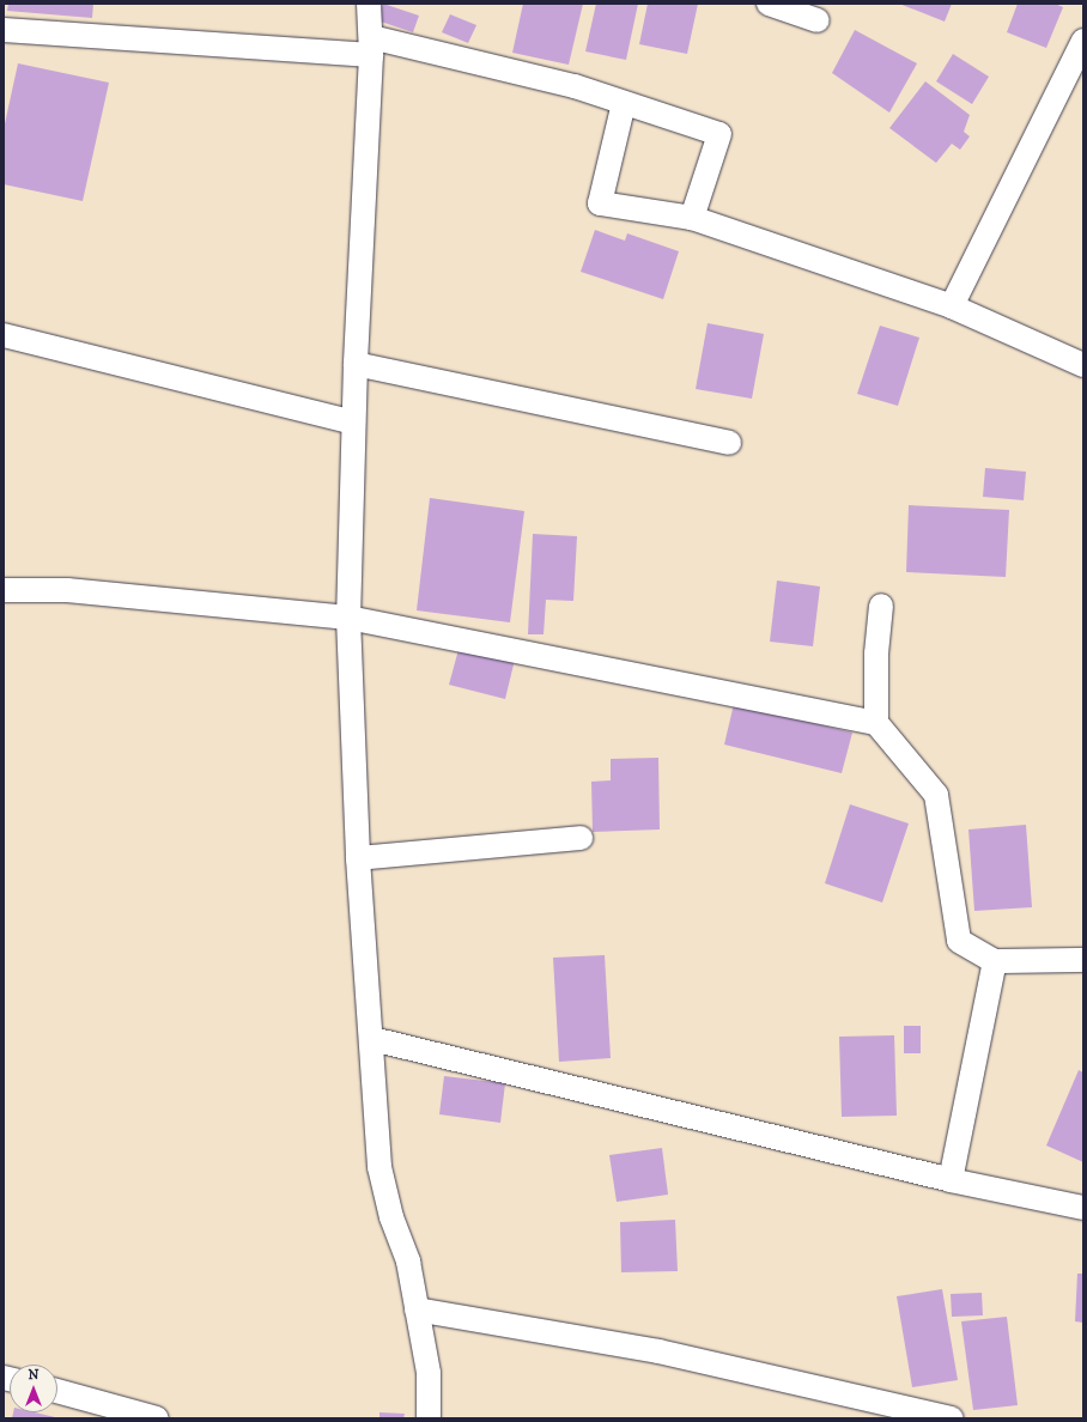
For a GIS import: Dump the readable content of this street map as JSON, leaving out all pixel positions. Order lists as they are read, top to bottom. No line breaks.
{"north":"top"}
